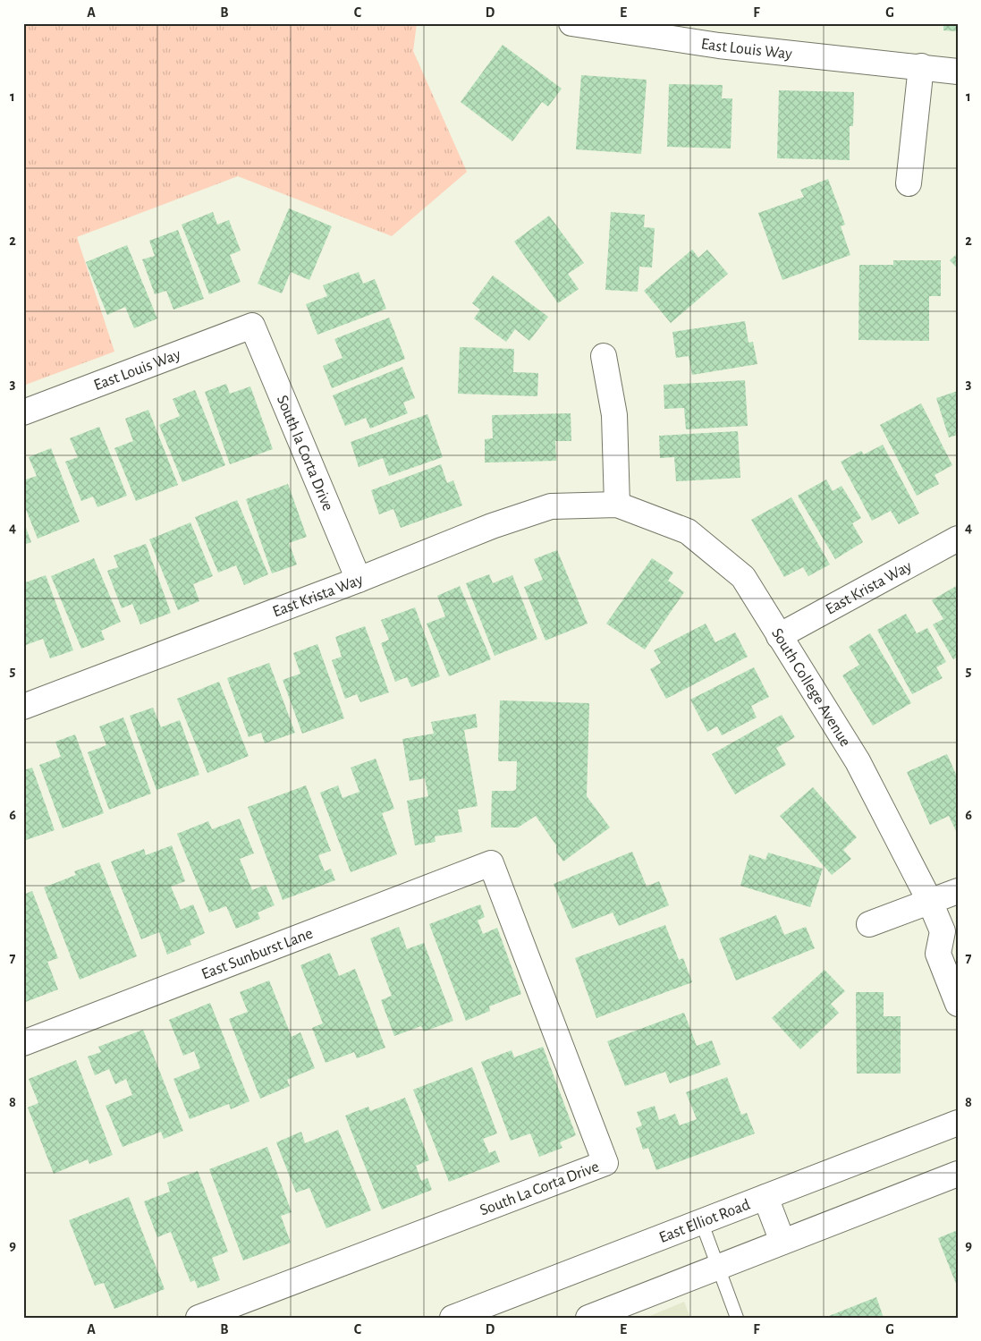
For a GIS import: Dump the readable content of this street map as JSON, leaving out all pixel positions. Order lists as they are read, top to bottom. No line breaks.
{"streets":{"street":["East Louis Way","South la Corta Drive","East Krista Way","South College Avenue","East Sunburst Lane","South La Corta Drive","East Elliot Road"]},"crossings":[["East Louis Way","South la Corta Drive"],["South la Corta Drive","East Krista Way"],["East Krista Way","South College Avenue"],["East Sunburst Lane","South La Corta Drive"]],"grid":{"columns":["A","B","C","D","E","F","G"],"rows":["1","2","3","4","5","6","7","8","9"]}}
